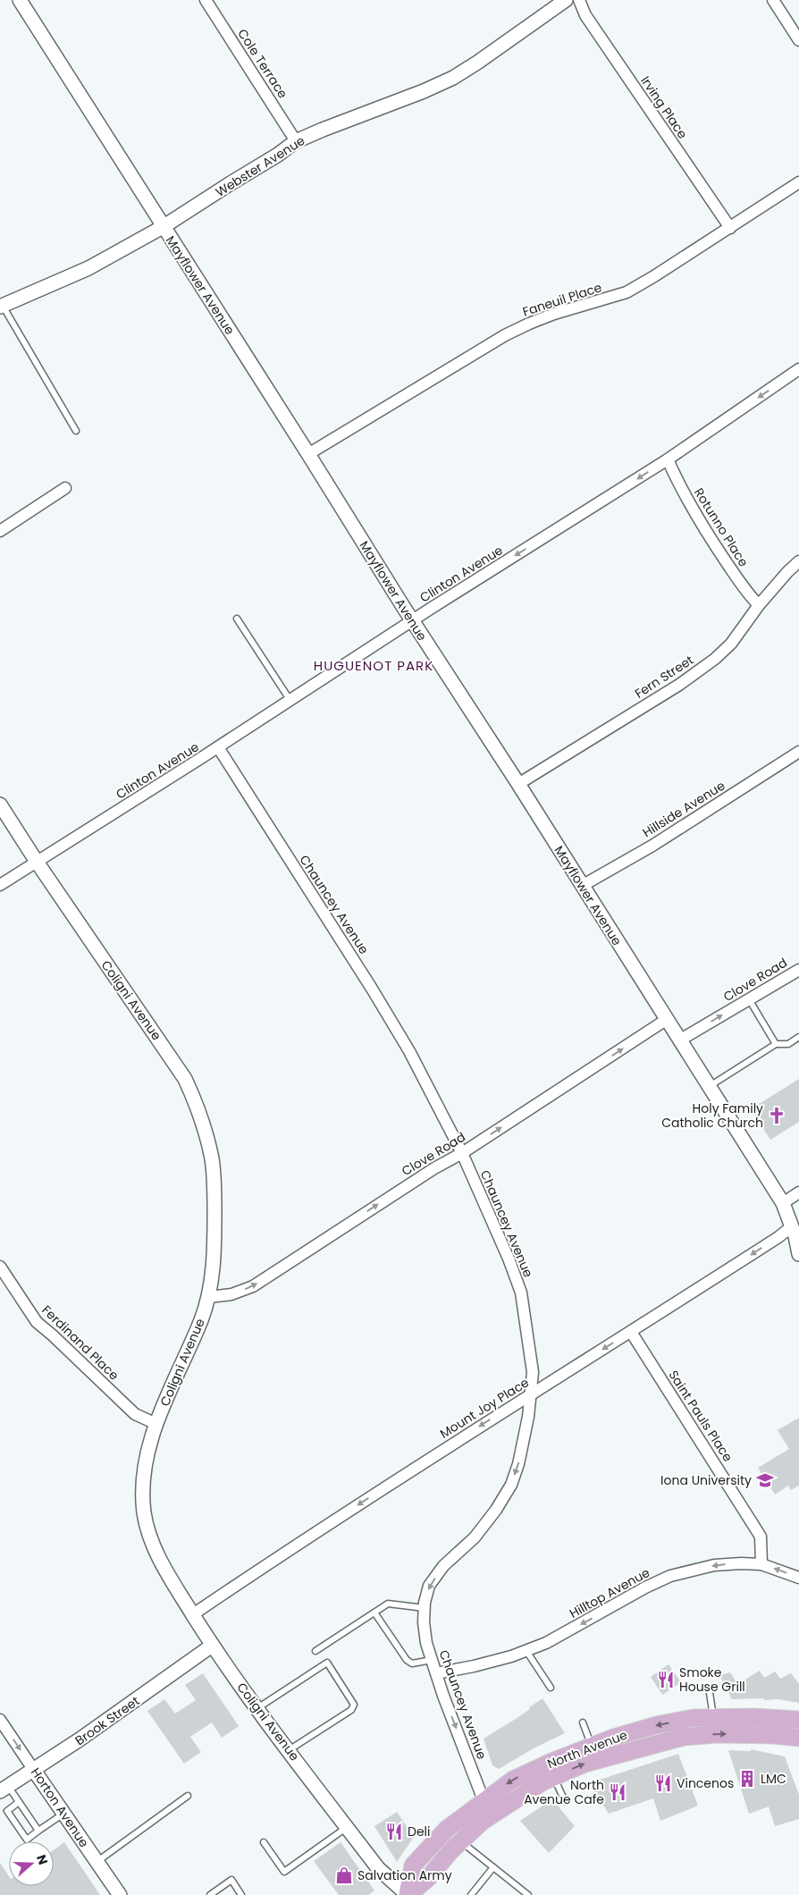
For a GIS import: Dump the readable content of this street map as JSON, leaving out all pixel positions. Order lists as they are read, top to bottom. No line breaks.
{"streets":{"main road":["North Avenue"],"street":["Cole Terrace","Irving Place","Webster Avenue","Mayflower Avenue","Faneuil Place","Rotunno Place","Clinton Avenue","Fern Street","Hillside Avenue","Chauncey Avenue","Clove Road","Coligni Avenue","Ferdinand Place","Mount Joy Place","Saint Pauls Place","Hilltop Avenue","Brook Street","Horton Avenue"]},"crossings":[["Cole Terrace","Webster Avenue"],["Irving Place","Faneuil Place"],["Webster Avenue","Mayflower Avenue"],["Mayflower Avenue","Faneuil Place"],["Mayflower Avenue","Clinton Avenue"],["Mayflower Avenue","Fern Street"],["Mayflower Avenue","Hillside Avenue"],["Mayflower Avenue","Clove Road"],["Mayflower Avenue","Mount Joy Place"],["Rotunno Place","Clinton Avenue"],["Rotunno Place","Fern Street"],["Clinton Avenue","Chauncey Avenue"],["Clinton Avenue","Coligni Avenue"],["Chauncey Avenue","Clove Road"],["Chauncey Avenue","Mount Joy Place"],["Chauncey Avenue","Hilltop Avenue"],["Chauncey Avenue","North Avenue"],["Clove Road","Coligni Avenue"],["Coligni Avenue","Ferdinand Place"],["Coligni Avenue","Mount Joy Place"],["Coligni Avenue","Brook Street"],["Coligni Avenue","North Avenue"],["Mount Joy Place","Saint Pauls Place"],["Saint Pauls Place","Hilltop Avenue"],["Brook Street","Horton Avenue"]],"one_way":["Clinton Avenue","Clove Road","Mount Joy Place","Hilltop Avenue"],"districts":["HUGUENOT PARK"],"places":{"church":["Holy Family Catholic Church"],"school or university":["Iona University"],"restaurant":["Smoke House Grill","Vincenos","North Avenue Cafe","Deli"],"building":["LMC"],"shop":["Salvation Army"]},"north":"right"}
